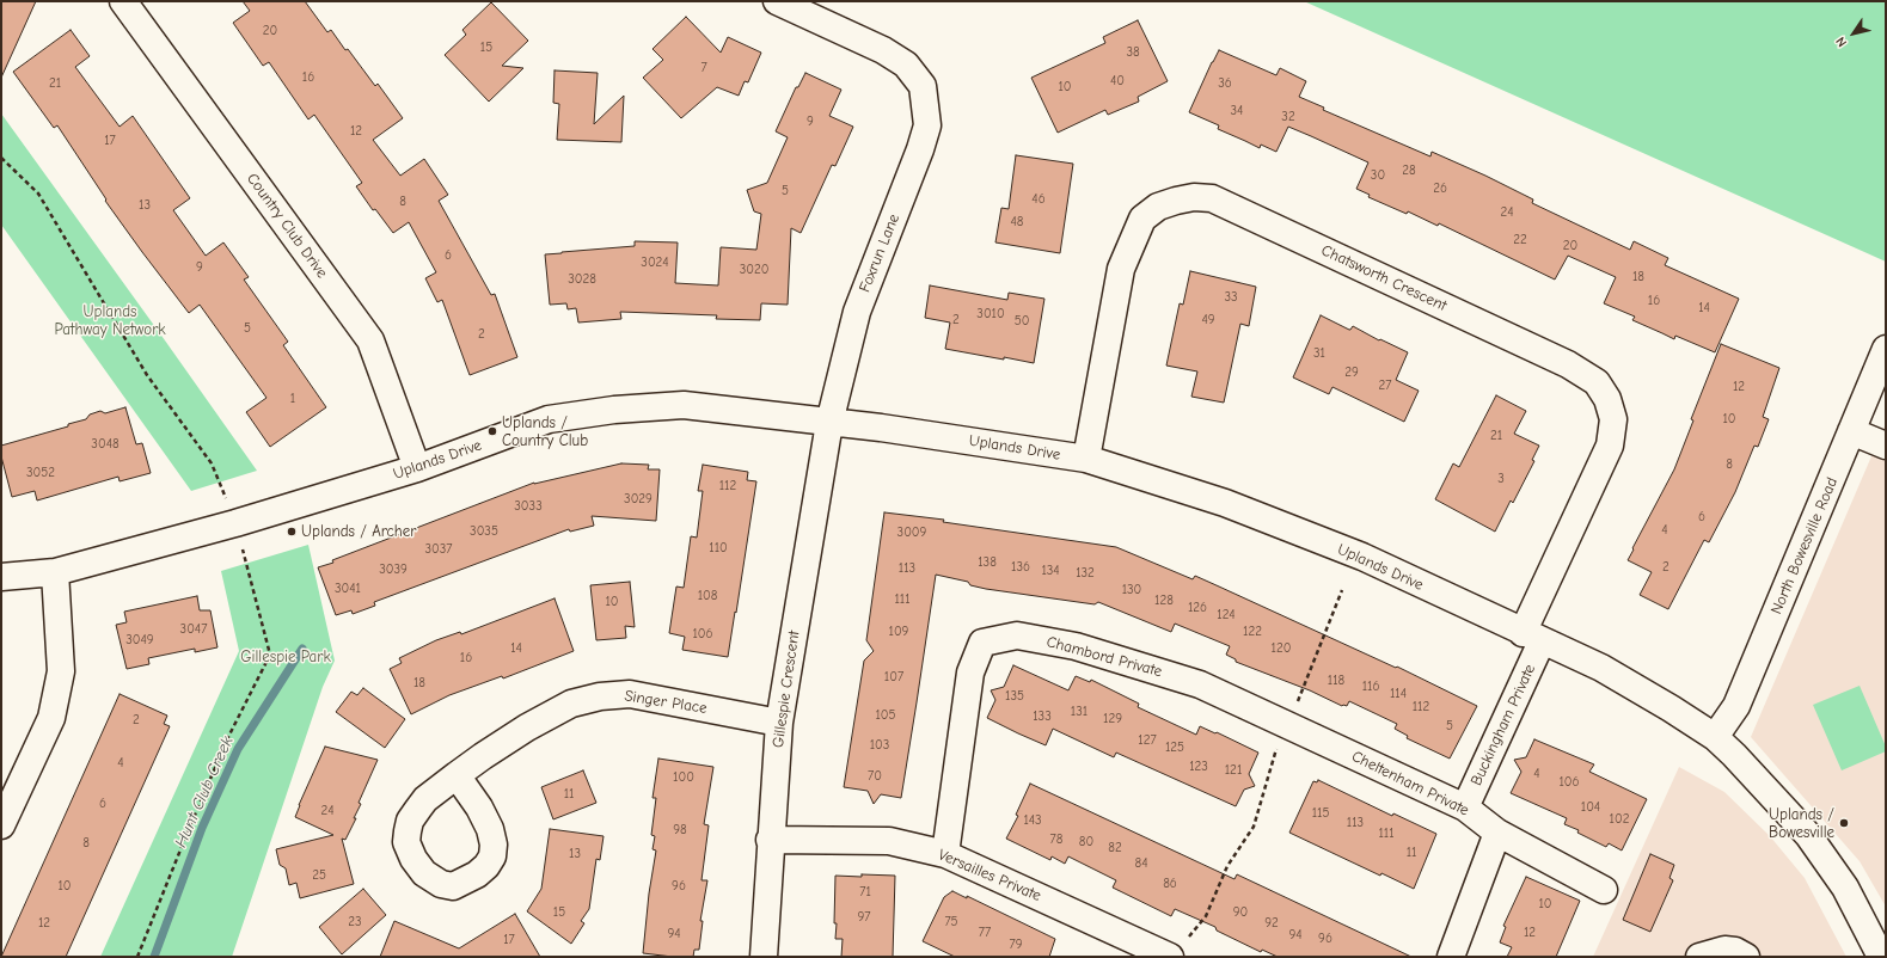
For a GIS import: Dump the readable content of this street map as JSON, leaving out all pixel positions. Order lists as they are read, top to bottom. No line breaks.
{"streets":{"street":["Country Club Drive","Foxrun Lane","Chatsworth Crescent","Uplands Drive","North Bowesville Road","Chambord Private","Gillespie Crescent","Singer Place","Buckingham Private","Cheltenham Private","Versailles Private"]},"crossings":[["Country Club Drive","Uplands Drive"],["Foxrun Lane","Uplands Drive"],["Foxrun Lane","Gillespie Crescent"],["Chatsworth Crescent","Uplands Drive"],["Chatsworth Crescent","Buckingham Private"],["Uplands Drive","North Bowesville Road"],["Uplands Drive","Gillespie Crescent"],["Uplands Drive","Buckingham Private"],["Chambord Private","Cheltenham Private"],["Chambord Private","Versailles Private"],["Gillespie Crescent","Singer Place"],["Gillespie Crescent","Versailles Private"],["Buckingham Private","Cheltenham Private"]],"water":["Hunt Club Creek"],"parks":["Uplands Pathway Network","Gillespie Park"],"places":["Uplands / Country Club","Uplands / Archer","Uplands / Bowesville"],"house_numbers":["20","15","38","7","16","40","21","36","10","34","32","9","12","17","28","30","26","5","46","8","13","24","48","22","20","6","3024","9","3020","18","3028","33","16","14","3010","2","49","50","5","2","31","29","27","12","1","10","21","3048","8","3052","3","112","3029","3033","6","4","3035","3009","110","3037","138","136","2","113","3039","134","132","3041","130","108","111","128","10","126","124","3047","109","122","106","3049","14","120","16","107","118","18","116","114","135","112","131","105","133","129","2","5","127","103","125","4","123","121","4","70","100","106","11","6","104","24","115","102","143","113","98","111","78","80","8","82","11","13","84","25","86","10","96","71","10","15","90","97","23","75","12","92","77","12","94","94","96","17","79"],"north":"bottom left"}
